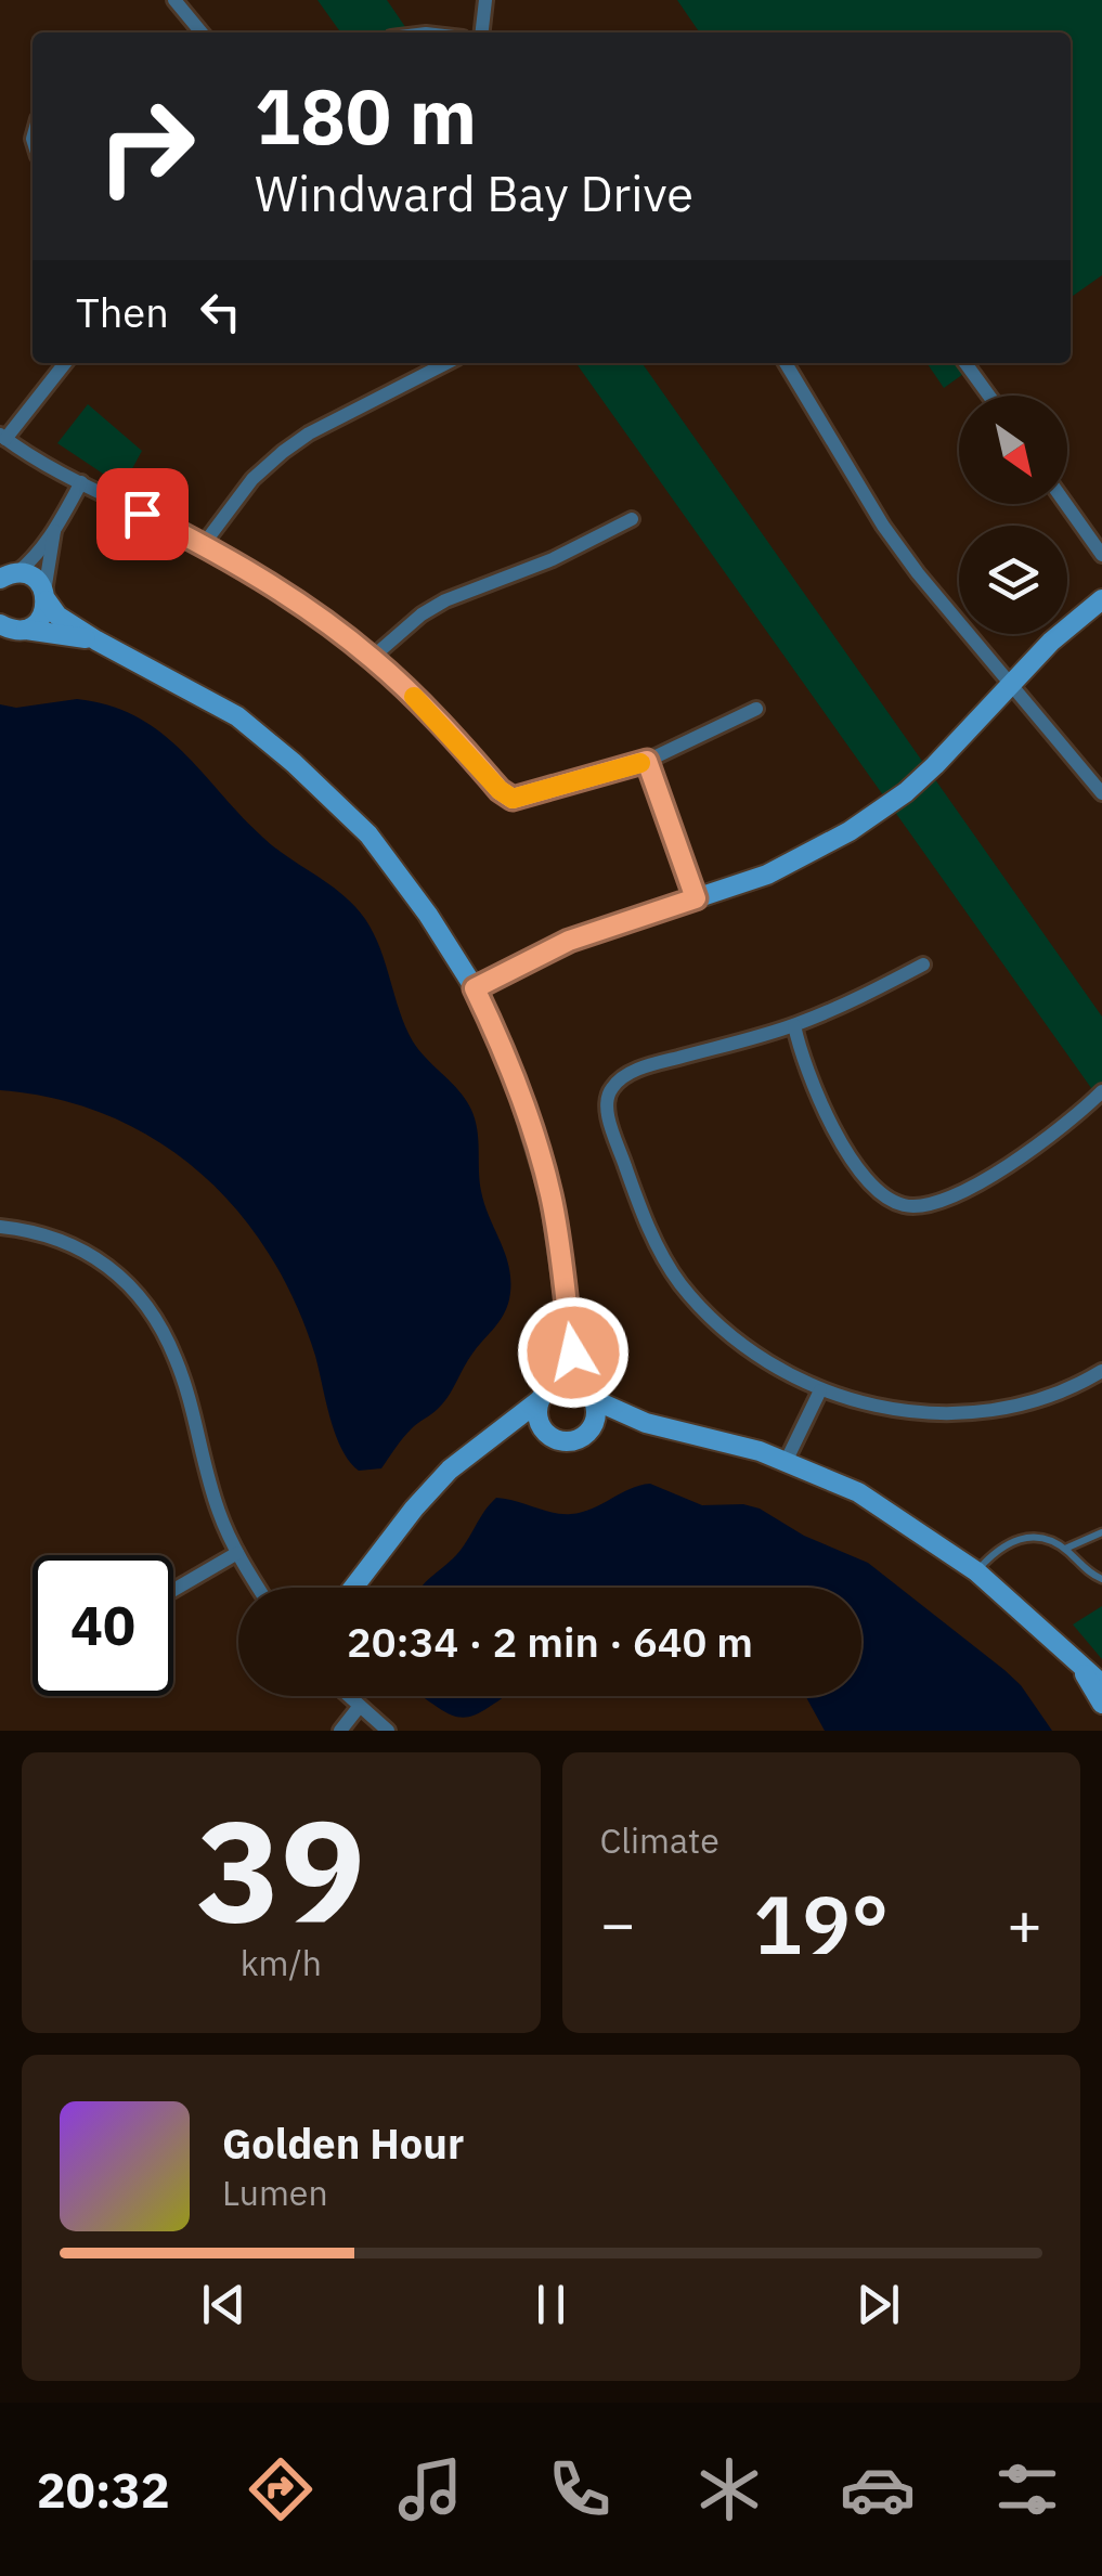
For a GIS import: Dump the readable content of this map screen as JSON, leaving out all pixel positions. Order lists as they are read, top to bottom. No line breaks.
{"north":"bottom right","page":{"turn":["180 m","Windward Bay Drive"],"then":"Then","limit":"40","trip":"20:34 · 2 min · 640 m","tile":[["39","km/h"],"Climate"],"heat":["−","19°","+"],"song":["Golden Hour","Lumen"],"tabs":"20:32"}}
